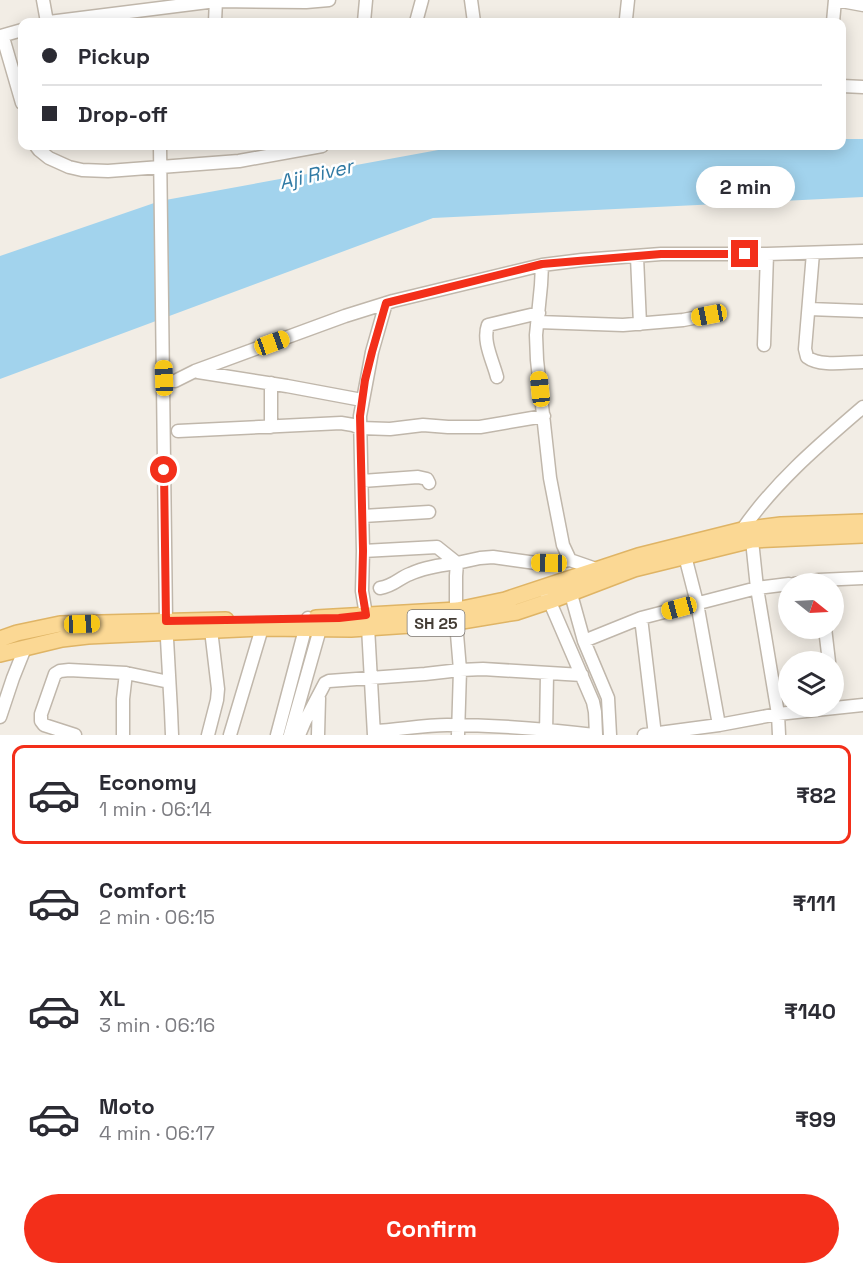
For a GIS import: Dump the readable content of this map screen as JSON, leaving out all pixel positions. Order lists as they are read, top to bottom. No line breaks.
{"streets":{"main road":["SH 25"]},"water":["Aji River"],"north":"right","page":{"banner":["Pickup","Drop-off"],"bubble":"2 min","list":[{"name":"Economy","note":"1 min · 06:14","value":"₹82"},{"name":"Comfort","note":"2 min · 06:15","value":"₹111"},{"name":"XL","note":"3 min · 06:16","value":"₹140"},{"name":"Moto","note":"4 min · 06:17","value":"₹99"}],"buttons":"Confirm"}}
